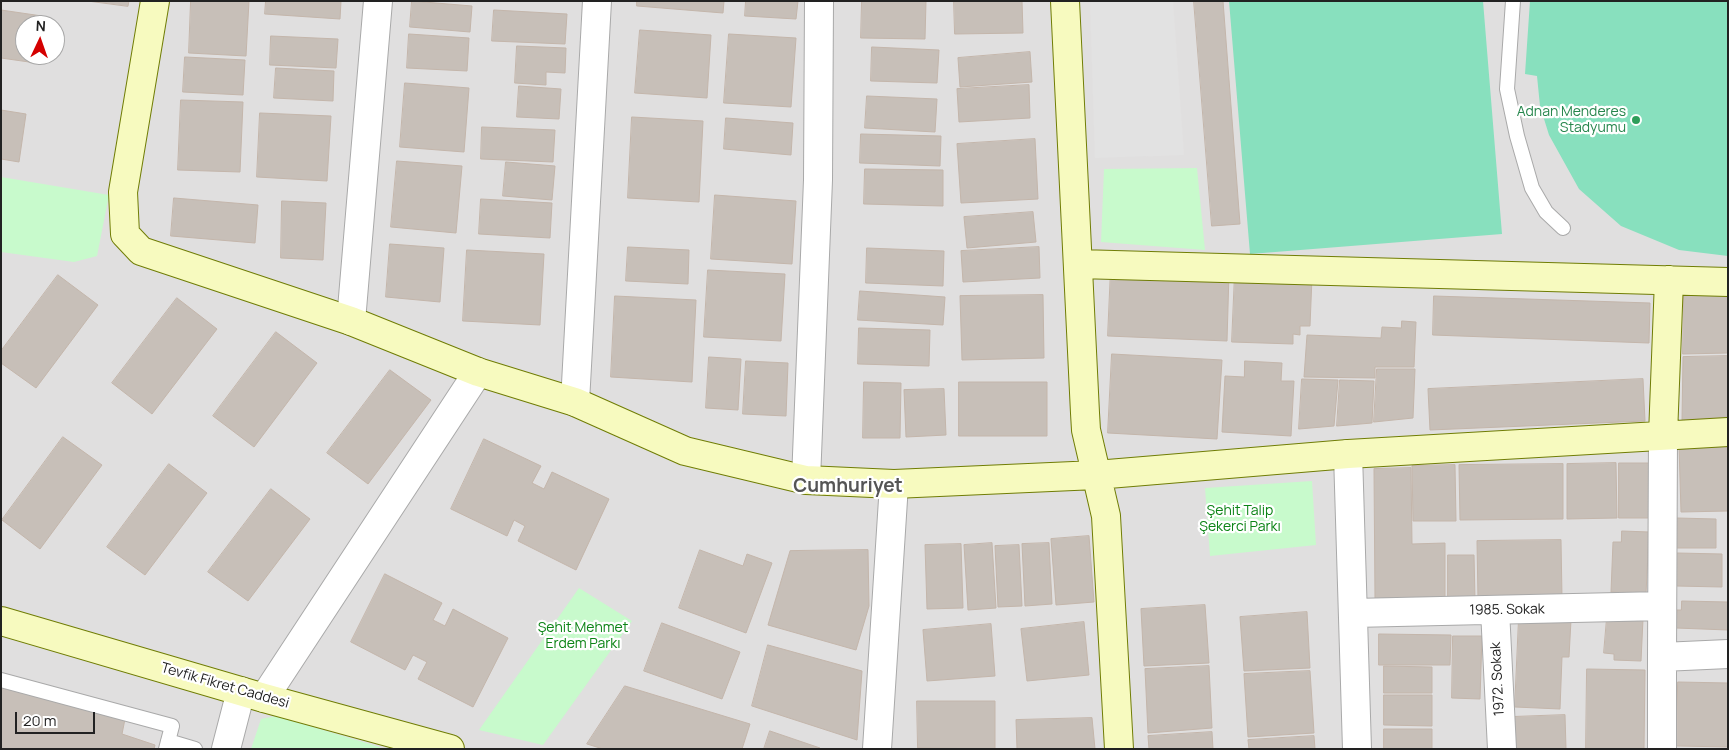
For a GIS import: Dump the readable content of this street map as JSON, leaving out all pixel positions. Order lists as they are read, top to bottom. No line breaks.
{"streets":{"street":["1985. Sokak","1972. Sokak","Tevfik Fikret Caddesi"]},"crossings":[["1985. Sokak","1972. Sokak"]],"districts":["Cumhuriyet"],"parks":["Şehit Talip Şekerci Parkı","Şehit Mehmet Erdem Parkı"],"places":["Adnan Menderes Stadyumu"],"scale_bar":"20 m","north":"top"}
